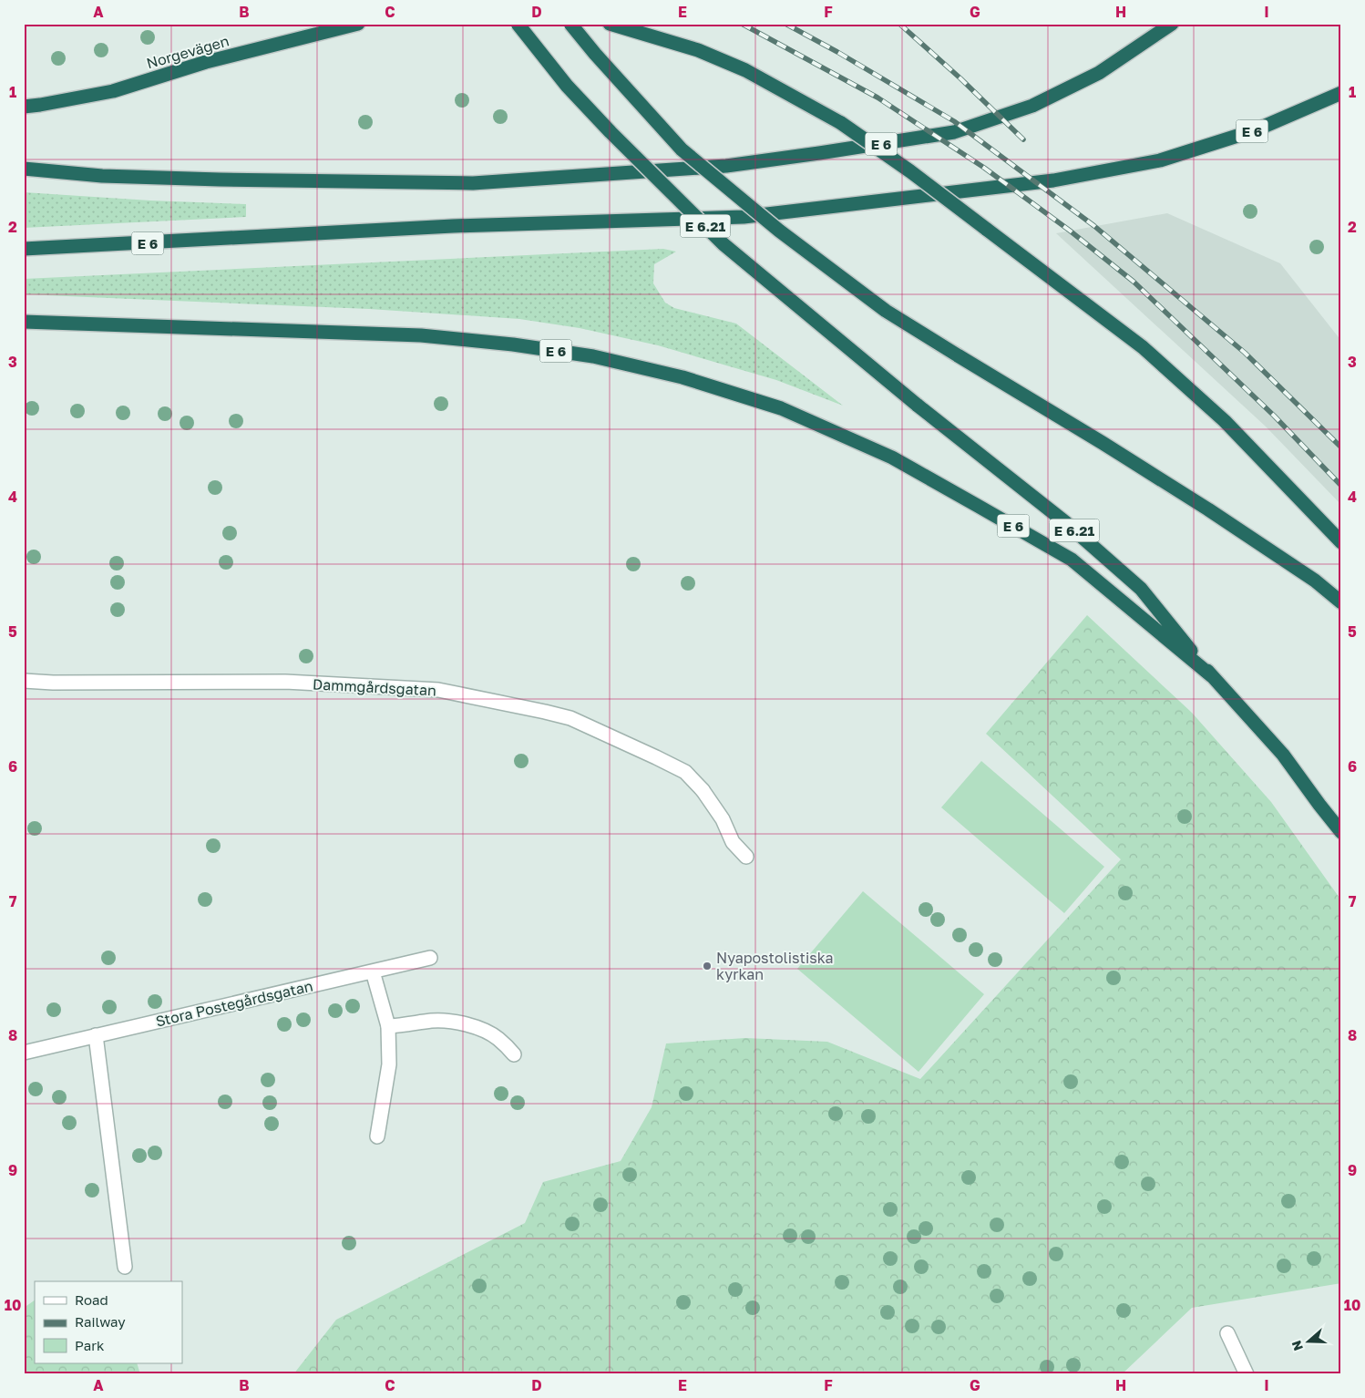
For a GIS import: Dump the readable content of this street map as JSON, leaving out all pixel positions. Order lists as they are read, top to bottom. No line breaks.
{"streets":{"highway":["Norgevägen","E 6","E 6.21"],"street":["Dammgårdsgatan","Stora Postegårdsgatan"]},"crossings":[["E 6","E 6.21"]],"places":["Nyapostolistiska kyrkan"],"legend":["Road","Railway","Park"],"north":"left","grid":{"columns":["A","B","C","D","E","F","G","H","I"],"rows":["1","2","3","4","5","6","7","8","9","10"]}}
